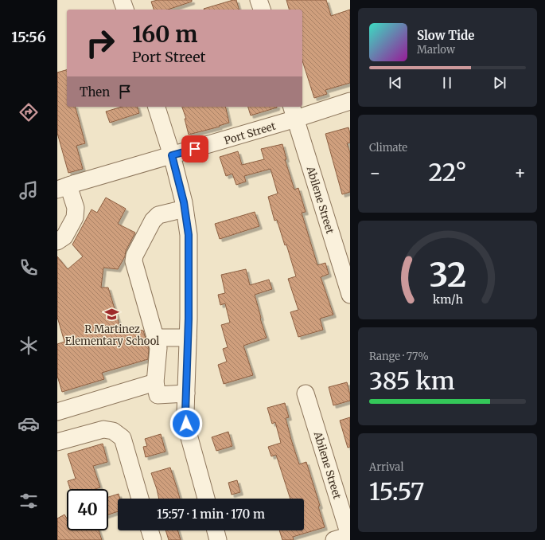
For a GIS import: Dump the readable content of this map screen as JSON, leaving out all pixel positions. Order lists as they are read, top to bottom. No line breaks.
{"streets":{"street":["Port Street","Abilene Street"]},"crossings":[["Port Street","Abilene Street"]],"places":{"school or university":["R Martinez Elementary School"]},"page":{"tabs":"15:56","turn":["160 m","Port Street"],"song":["Slow Tide","Marlow"],"then":"Then","tile":["Climate",["Range · 77%","385 km"],["Arrival","15:57"]],"heat":["−","22°","+"],"limit":"40","trip":"15:57 · 1 min · 170 m","gauge":["32","km/h"]}}
